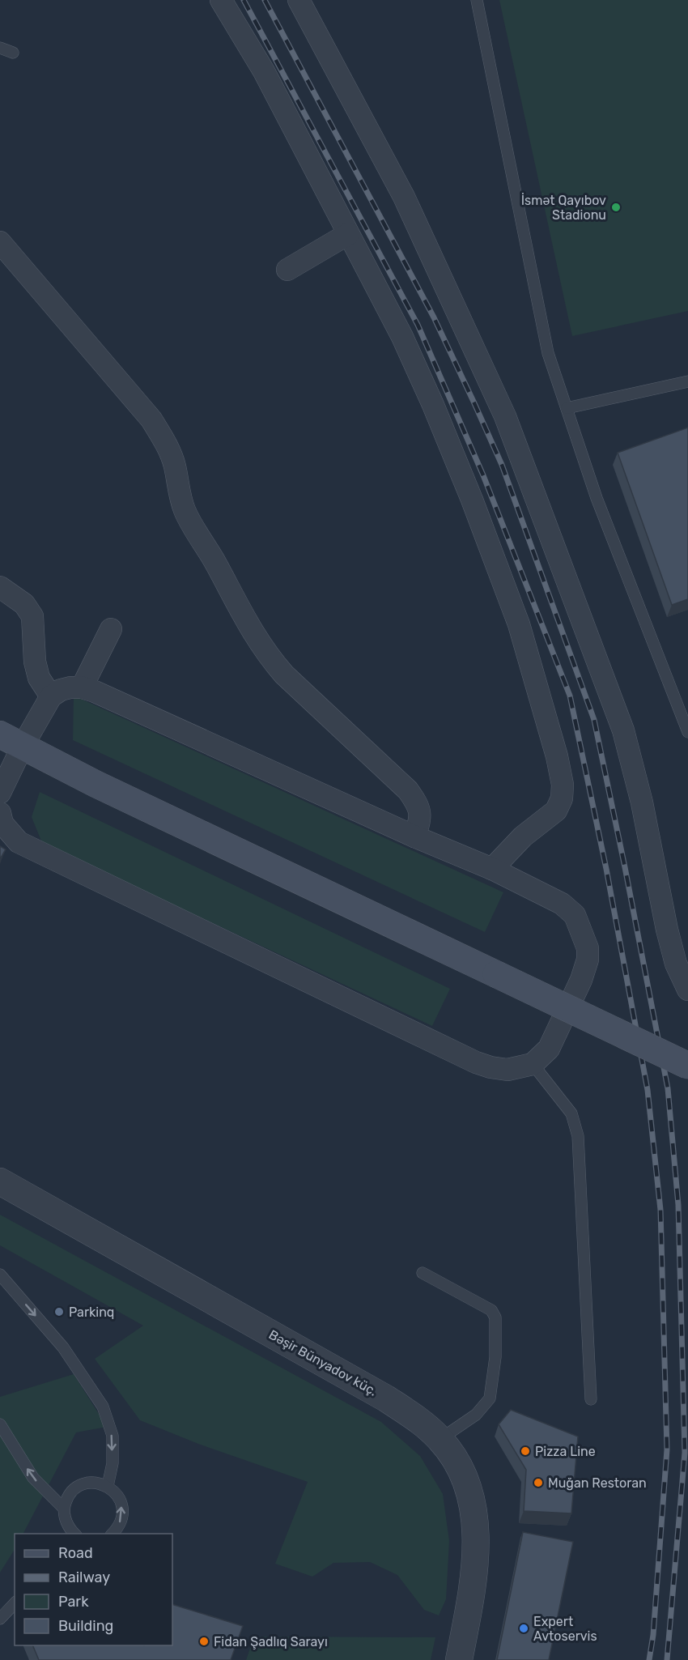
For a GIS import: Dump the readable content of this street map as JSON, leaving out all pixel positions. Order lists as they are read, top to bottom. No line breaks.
{"streets":{"street":["Bəşir Bünyadov küç."]},"places":["İsmət Qayıbov Stadionu","Parkinq","Pizza Line","Muğan Restoran","Expert Avtoservis","Fidan Şadlıq Sarayı"],"legend":["Road","Railway","Park","Building"]}
